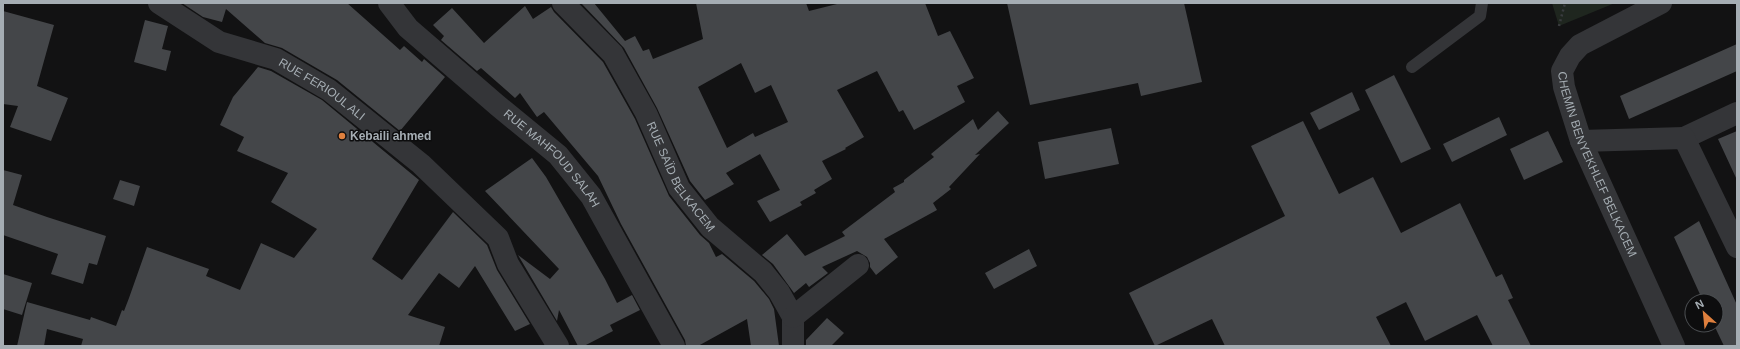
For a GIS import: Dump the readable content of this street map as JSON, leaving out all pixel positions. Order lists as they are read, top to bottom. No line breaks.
{"streets":{"street":["RUE FERIOUL ALI","RUE MAHFOUD SALAH","CHEMIN BENYEKHLEF BELKACEM","RUE SAÏD BELKACEM"]},"places":["Kebaili ahmed"],"north":"top left"}
